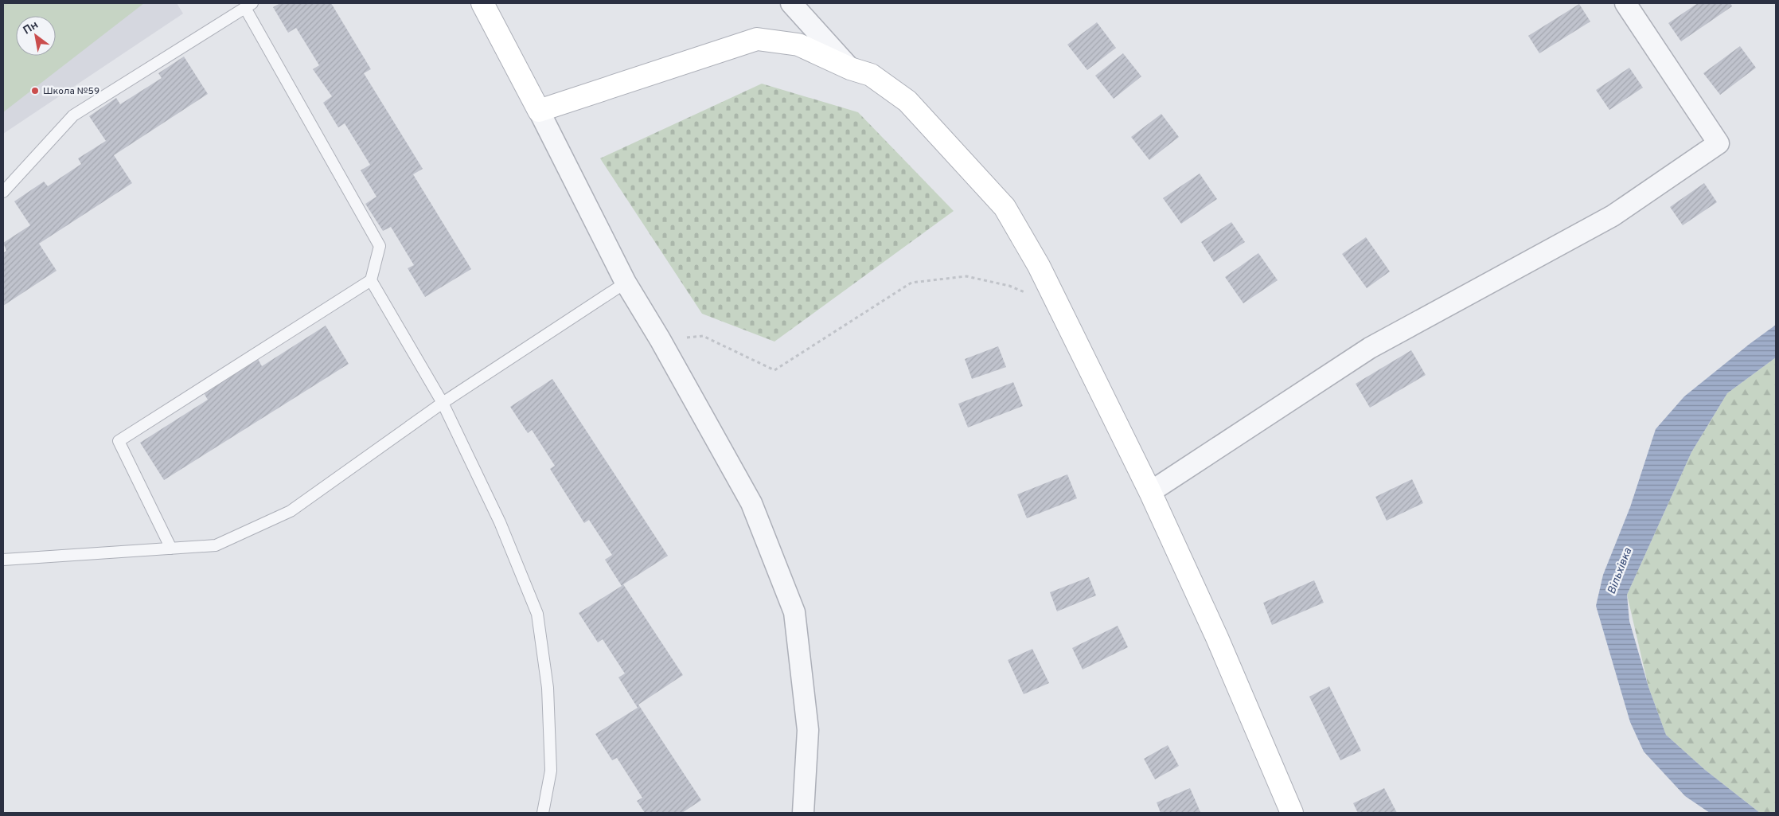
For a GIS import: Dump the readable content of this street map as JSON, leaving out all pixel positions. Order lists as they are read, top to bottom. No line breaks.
{"water":["Вільхівка"],"places":["Школа №59"],"north":"top left"}
